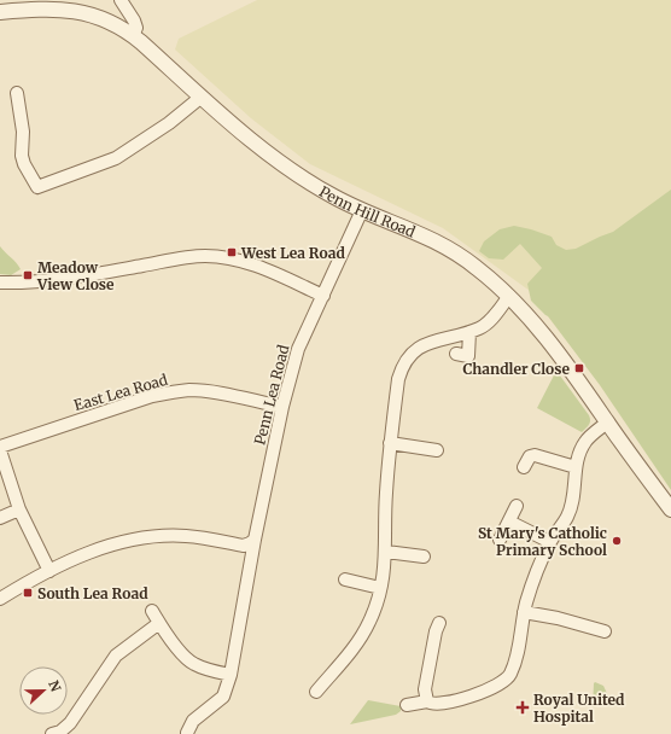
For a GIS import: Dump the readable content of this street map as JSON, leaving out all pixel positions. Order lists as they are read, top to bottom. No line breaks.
{"streets":{"street":["Penn Hill Road","East Lea Road","Penn Lea Road"]},"crossings":[["Penn Hill Road","Penn Lea Road"],["East Lea Road","Penn Lea Road"]],"places":{"transit":["West Lea Road","Meadow View Close","Chandler Close","South Lea Road"],"other":["St Mary's Catholic Primary School"],"health":["Royal United Hospital"]},"north":"right"}
